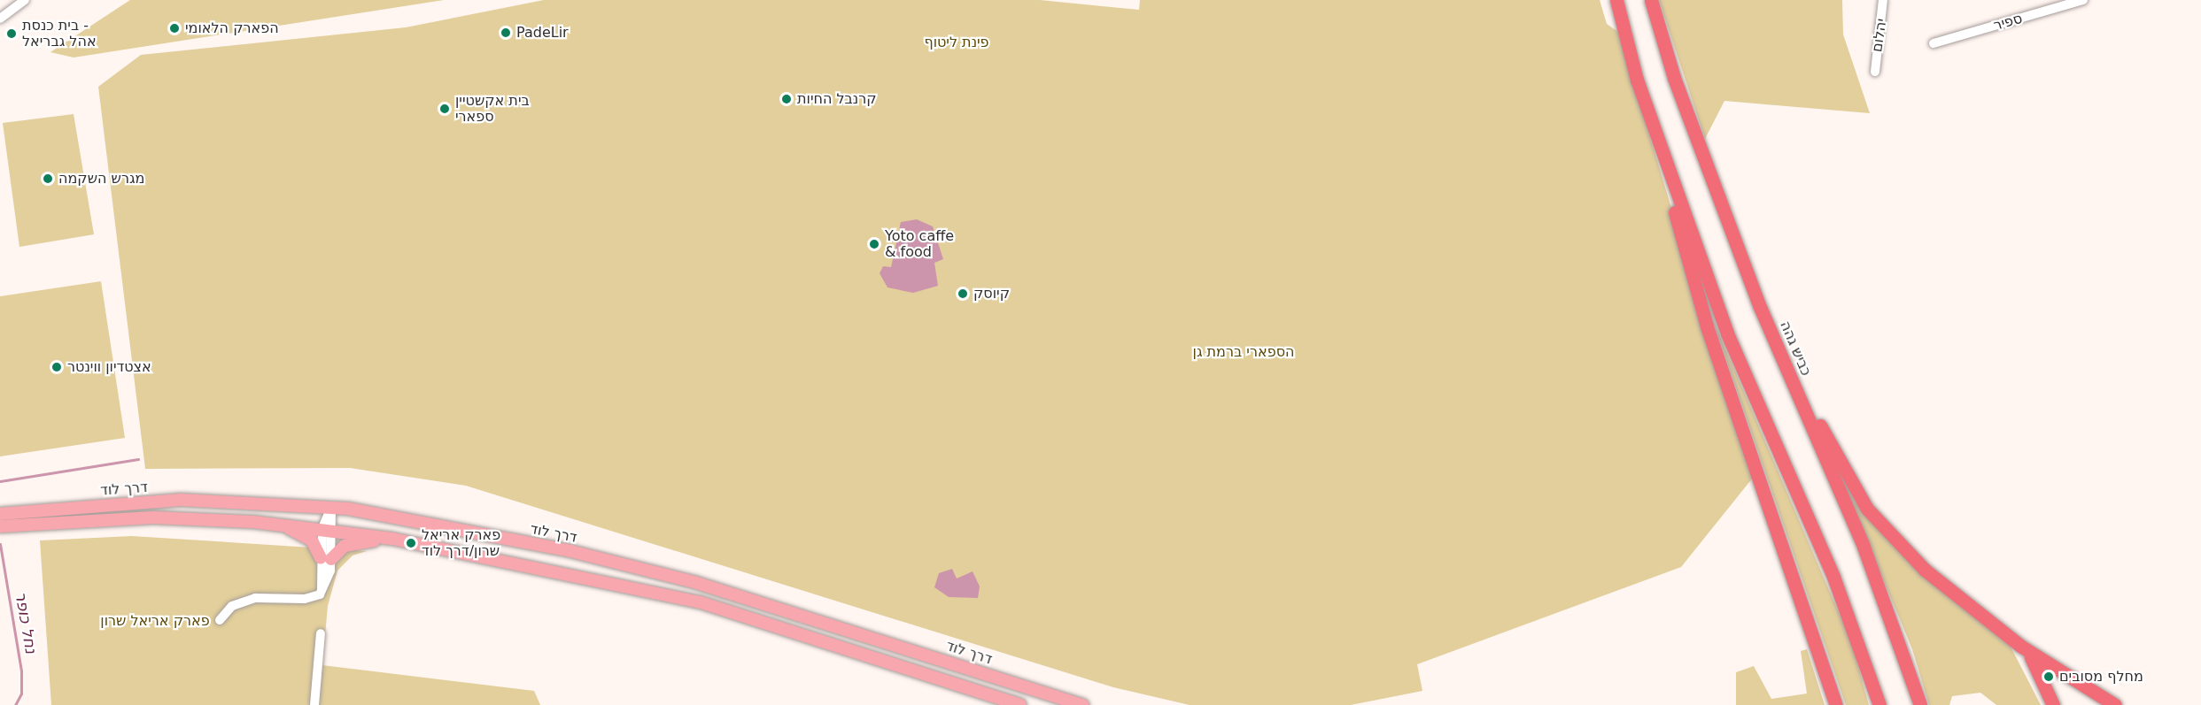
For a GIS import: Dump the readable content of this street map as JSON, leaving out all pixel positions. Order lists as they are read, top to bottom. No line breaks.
{"streets":{"highway":["כביש גהה"],"main road":["דרך לוד"],"street":["ספיר","יהלום"]},"water":["נחל כופר"],"parks":["פינת ליטוף","הספארי ברמת גן","פארק אריאל שרון"],"places":["הפארק הלאומי","PadeLir","בית כנסת - אהל גבריאל","קרנבל החיות","בית אקשטיין ספארי","מגרש השקמה","Yoto caffe & food","קיוסק","אצטדיון ווינטר","פארק אריאל שרון/דרך לוד","מחלף מסובים"]}
